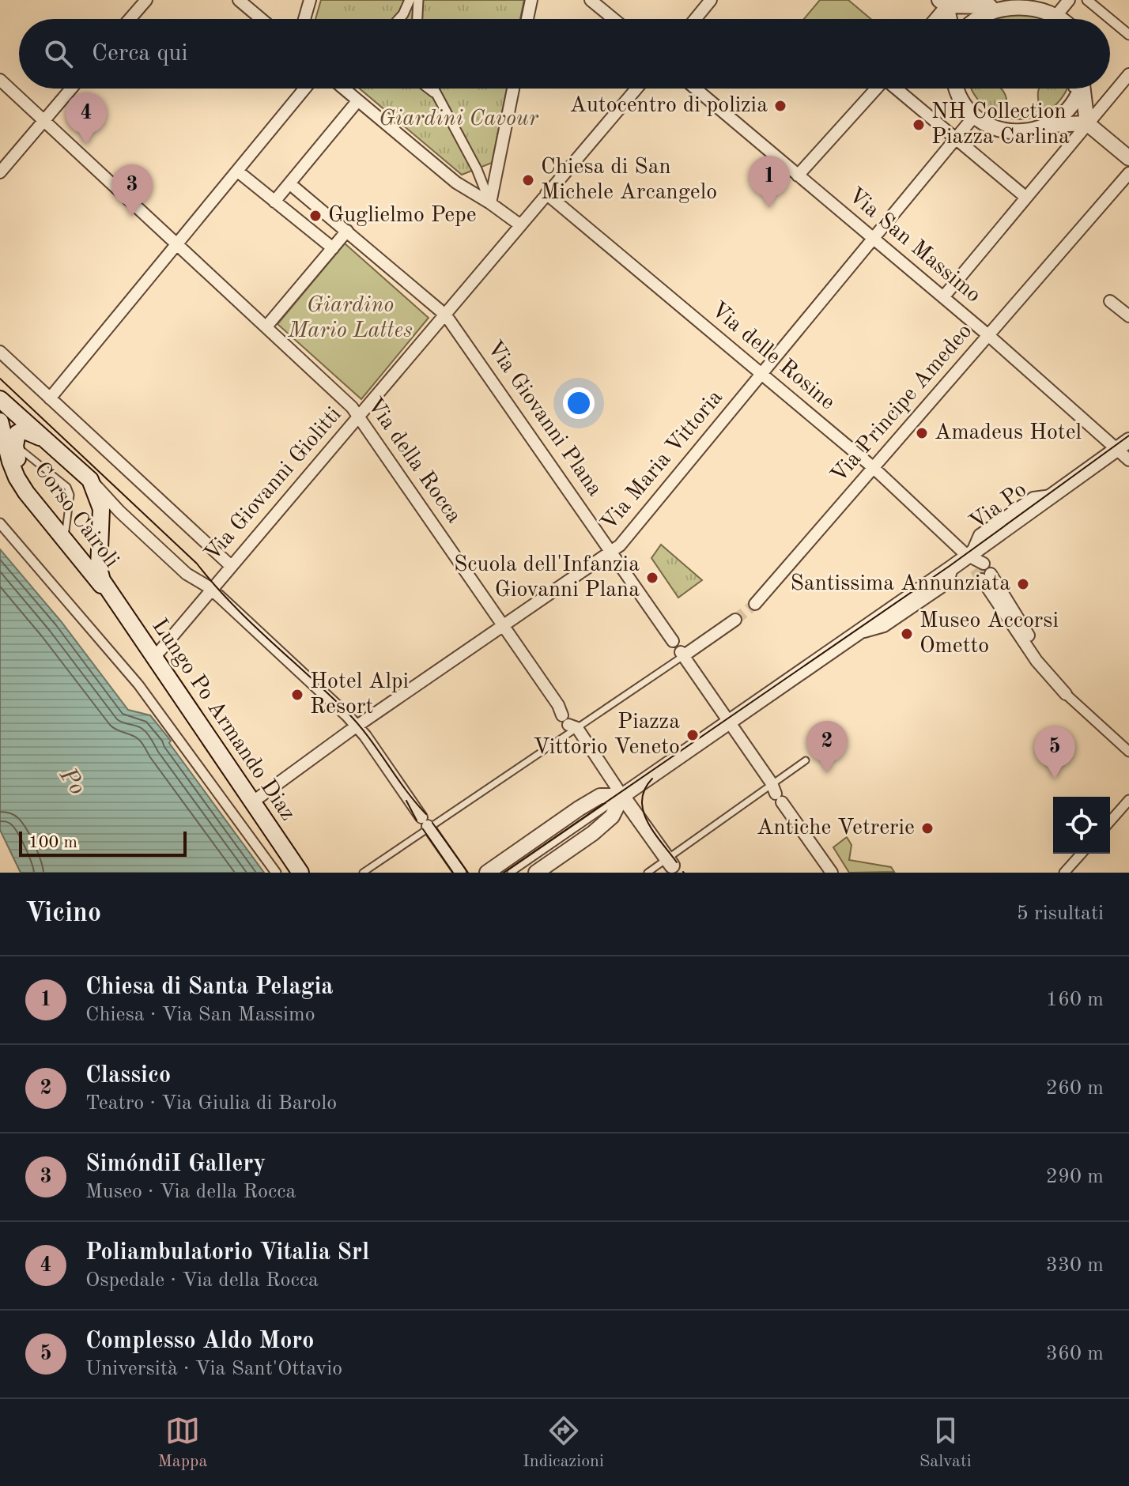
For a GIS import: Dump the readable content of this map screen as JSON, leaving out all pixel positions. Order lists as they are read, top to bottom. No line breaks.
{"streets":{"main road":["Corso Cairoli","Lungo Po Armando Diaz"],"street":["Via San Massimo","Via delle Rosine","Via Principe Amedeo","Via Giovanni Plana","Via della Rocca","Via Maria Vittoria","Via Giovanni Giolitti","Via Po"]},"crossings":[["Via San Massimo","Via Principe Amedeo"],["Via San Massimo","Via Maria Vittoria"],["Via San Massimo","Via Po"],["Via delle Rosine","Via Principe Amedeo"],["Via delle Rosine","Via Maria Vittoria"],["Via delle Rosine","Via Giovanni Giolitti"],["Via delle Rosine","Via Po"],["Via Giovanni Plana","Via Maria Vittoria"],["Via Giovanni Plana","Via Giovanni Giolitti"],["Via della Rocca","Via Maria Vittoria"],["Via della Rocca","Via Giovanni Giolitti"],["Via Maria Vittoria","Corso Cairoli"],["Via Maria Vittoria","Lungo Po Armando Diaz"],["Via Giovanni Giolitti","Corso Cairoli"],["Via Giovanni Giolitti","Lungo Po Armando Diaz"],["Corso Cairoli","Lungo Po Armando Diaz"]],"water":["Po"],"parks":["Giardini Cavour","Giardino Mario Lattes"],"places":["Autocentro di polizia","NH Collection Piazza Carlina","Chiesa di San Michele Arcangelo","Guglielmo Pepe","Amadeus Hotel","Scuola dell'Infanzia Giovanni Plana","Santissima Annunziata","Museo Accorsi Ometto","Hotel Alpi Resort","Piazza Vittorio Veneto","Antiche Vetrerie"],"scale_bar":"100 m","page":{"search":"Cerca qui","pins":["4","1","3","2","5"],"scale":"100 m","heading":["Vicino","5 risultati"],"list":[{"mark":"1","name":"Chiesa di Santa Pelagia","note":"Chiesa · Via San Massimo","value":"160 m"},{"mark":"2","name":"Classico","note":"Teatro · Via Giulia di Barolo","value":"260 m"},{"mark":"3","name":"SimóndiI Gallery","note":"Museo · Via della Rocca","value":"290 m"},{"mark":"4","name":"Poliambulatorio Vitalia Srl","note":"Ospedale · Via della Rocca","value":"330 m"},{"mark":"5","name":"Complesso Aldo Moro","note":"Università · Via Sant'Ottavio","value":"360 m"}],"nav":["Mappa","Indicazioni","Salvati"]}}
